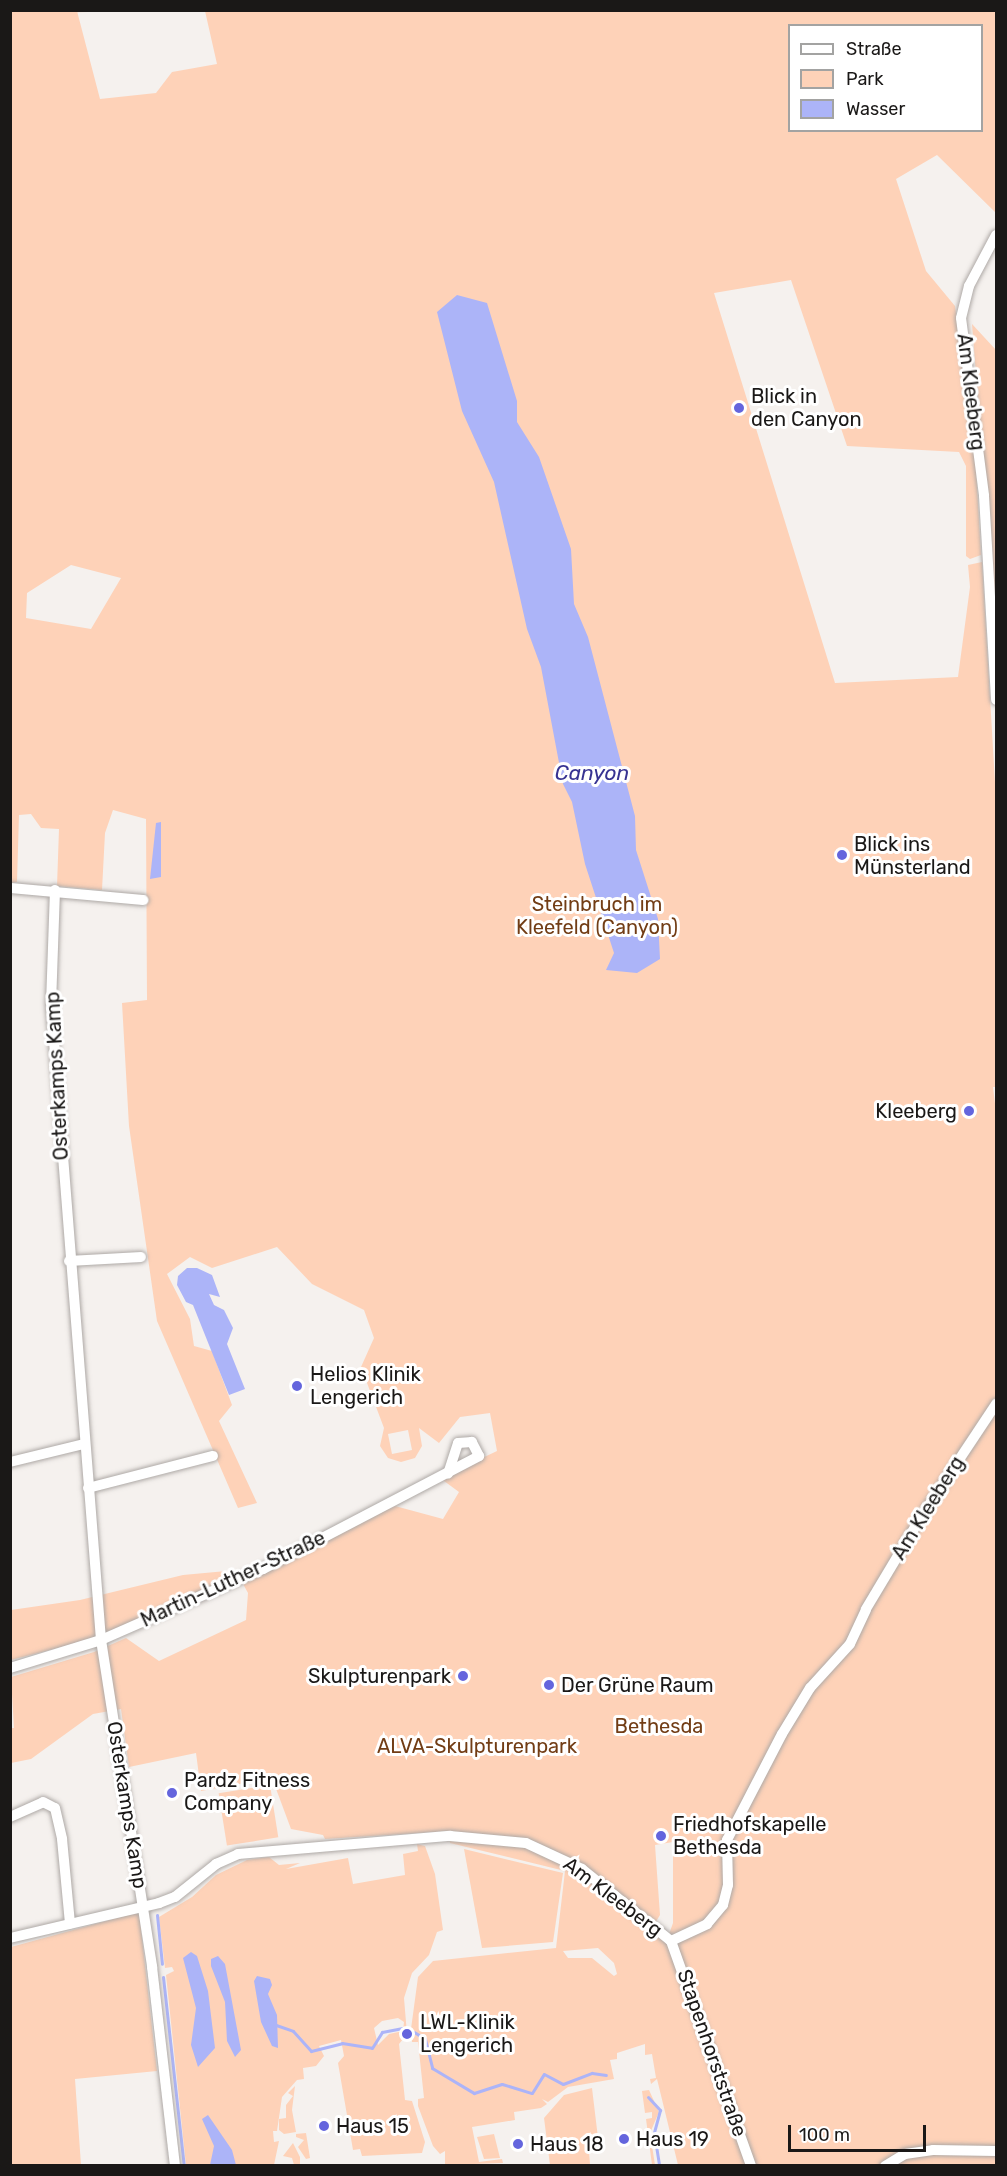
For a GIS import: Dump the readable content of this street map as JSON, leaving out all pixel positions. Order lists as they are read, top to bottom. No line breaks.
{"streets":{"street":["Am Kleeberg","Osterkamps Kamp","Martin-Luther-Straße","Stapenhorststraße"]},"crossings":[["Am Kleeberg","Osterkamps Kamp"],["Am Kleeberg","Stapenhorststraße"],["Osterkamps Kamp","Martin-Luther-Straße"]],"water":["Canyon"],"parks":["Steinbruch im Kleefeld (Canyon)","Bethesda","ALVA-Skulpturenpark"],"places":["Blick in den Canyon","Blick ins Münsterland","Kleeberg","Helios Klinik Lengerich","Skulpturenpark","Der Grüne Raum","Pardz Fitness Company","Friedhofskapelle Bethesda","LWL-Klinik Lengerich","Haus 15","Haus 19","Haus 18"],"legend":["Straße","Park","Wasser"],"scale_bar":"100 m"}
